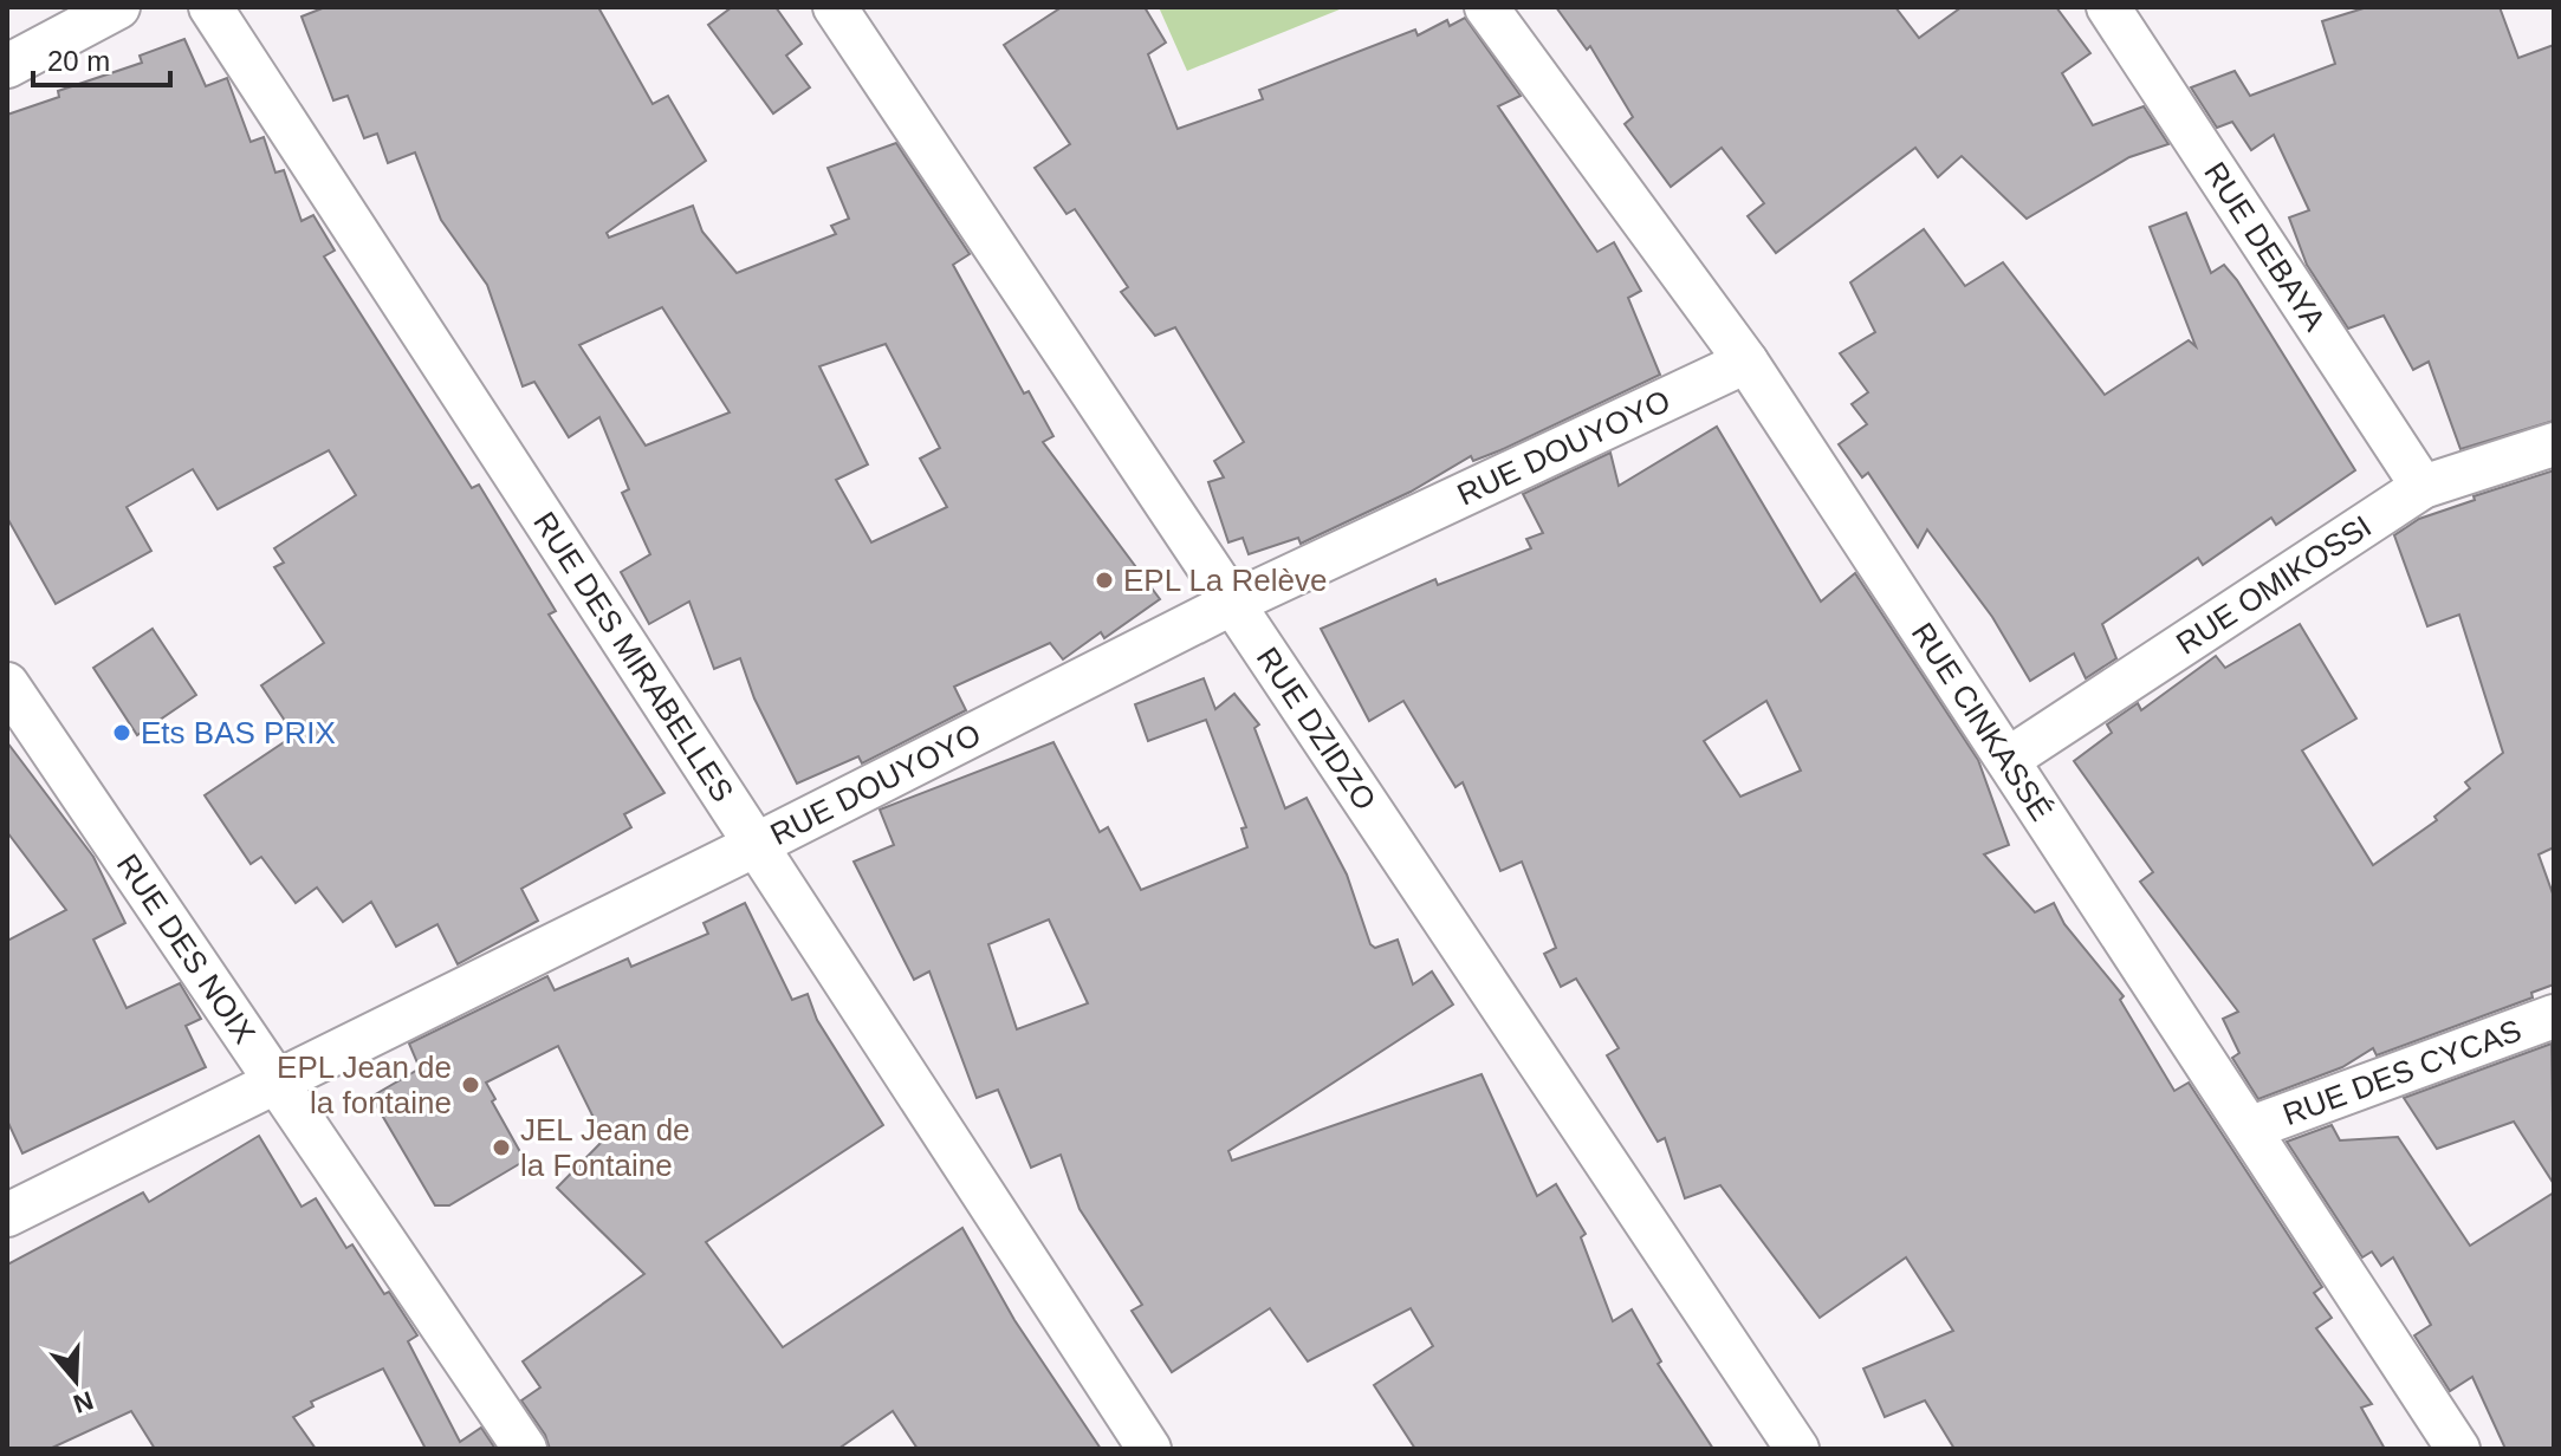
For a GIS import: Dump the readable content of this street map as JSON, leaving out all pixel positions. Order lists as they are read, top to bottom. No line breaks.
{"streets":{"street":["RUE DEBAYA","RUE DOUYOYO","RUE OMIKOSSI","RUE DES MIRABELLES","RUE CINKASSÉ","RUE DZIDZO","RUE DES NOIX","RUE DES CYCAS"]},"crossings":[["RUE DEBAYA","RUE OMIKOSSI"],["RUE DOUYOYO","RUE DES MIRABELLES"],["RUE DOUYOYO","RUE CINKASSÉ"],["RUE DOUYOYO","RUE DZIDZO"],["RUE DOUYOYO","RUE DES NOIX"],["RUE OMIKOSSI","RUE CINKASSÉ"],["RUE CINKASSÉ","RUE DES CYCAS"]],"places":["EPL La Relève","Ets BAS PRIX","EPL Jean de la fontaine","JEL Jean de la Fontaine"],"scale_bar":"20 m","north":"bottom"}
